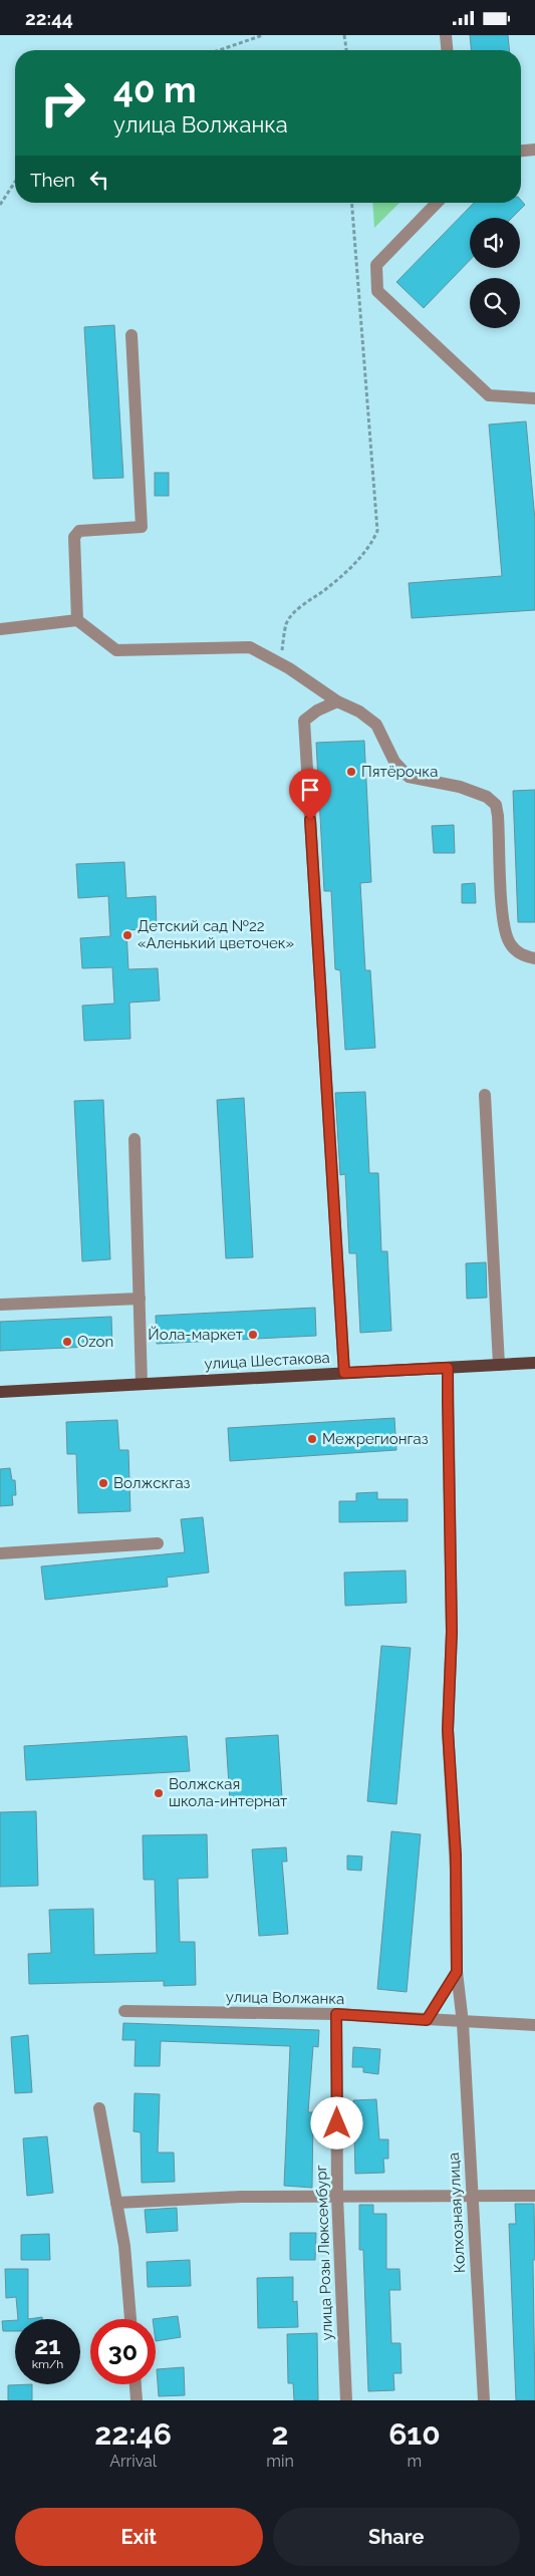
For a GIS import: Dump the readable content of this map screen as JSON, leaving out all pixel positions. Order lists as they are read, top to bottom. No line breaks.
{"streets":{"main road":["улица Шестакова"],"street":["улица Волжанка","Колхозная улица","улица Розы Люксембург"]},"crossings":[["улица Шестакова","Колхозная улица"],["улица Волжанка","Колхозная улица"],["улица Волжанка","улица Розы Люксембург"]],"places":["Пятёрочка","Детский сад №22 «Аленький цветочек»","Йола-маркет","Ozon","Межрегионгаз","Волжскгаз","Волжская школа-интернат"],"page":{"status":"22:44","turn":["40 m","улица Волжанка"],"then":"Then","speed":"21 km/h","limit":"30","eta":["22:46","Arrival","2","min","610","m"],"buttons":["Exit","Share"]}}
